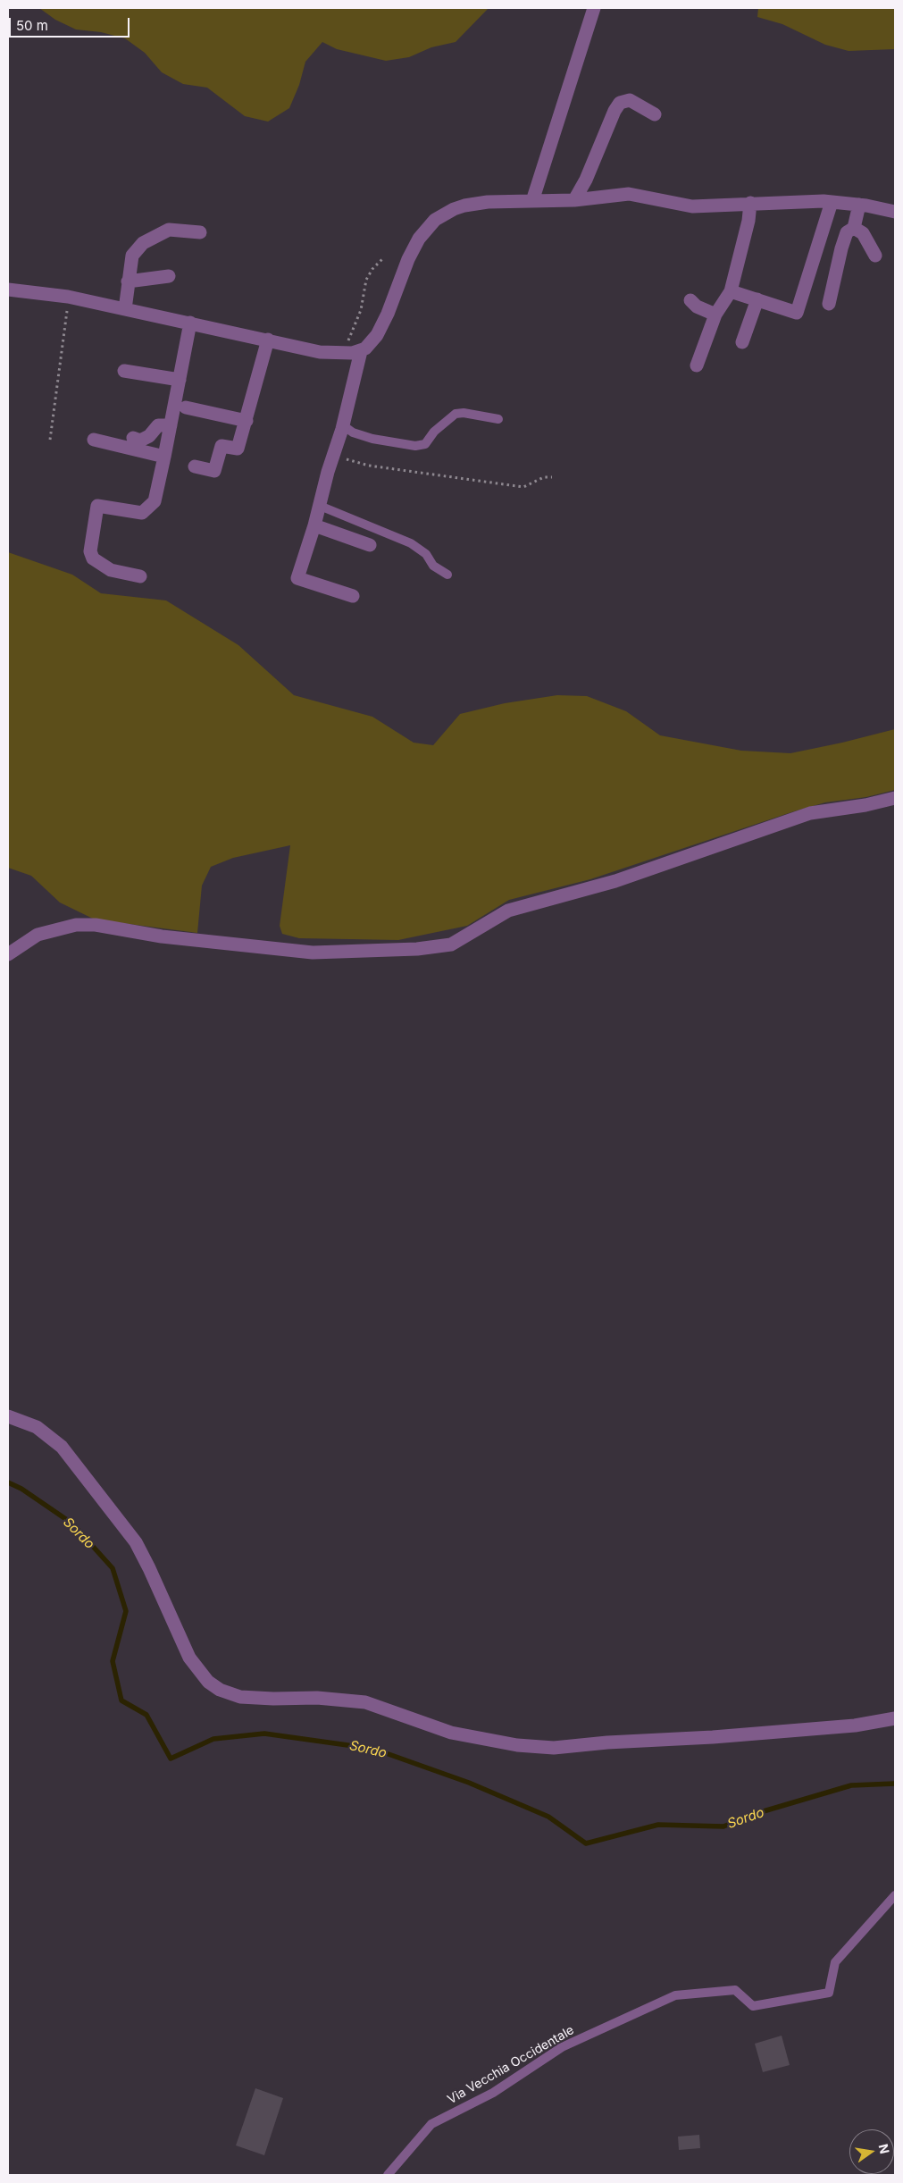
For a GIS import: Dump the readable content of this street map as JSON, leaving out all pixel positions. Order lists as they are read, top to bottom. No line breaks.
{"streets":{"lane":["Via Vecchia Occidentale"]},"water":["Sordo"],"scale_bar":"50 m","north":"right"}
